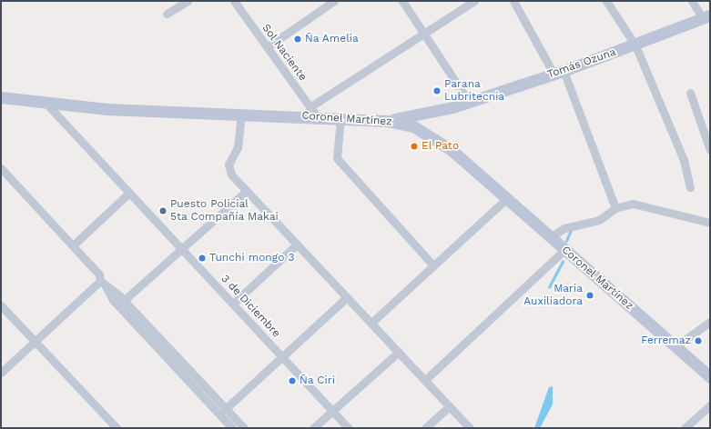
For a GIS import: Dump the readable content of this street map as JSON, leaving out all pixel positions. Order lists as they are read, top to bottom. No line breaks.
{"streets":{"main road":["Tomás Ozuna","Coronel Martínez"],"street":["Sol Naciente","3 de Diciembre"]},"crossings":[["Sol Naciente","Coronel Martínez"],["Tomás Ozuna","Coronel Martínez"],["Coronel Martínez","3 de Diciembre"]],"places":["Ña Amelia","Parana Lubritecnia","El Pato","Puesto Policial 5ta Compañía Makai","Tunchi mongo 3","Maria Auxiliadora","Ferremaz","Ña Ciri"]}
